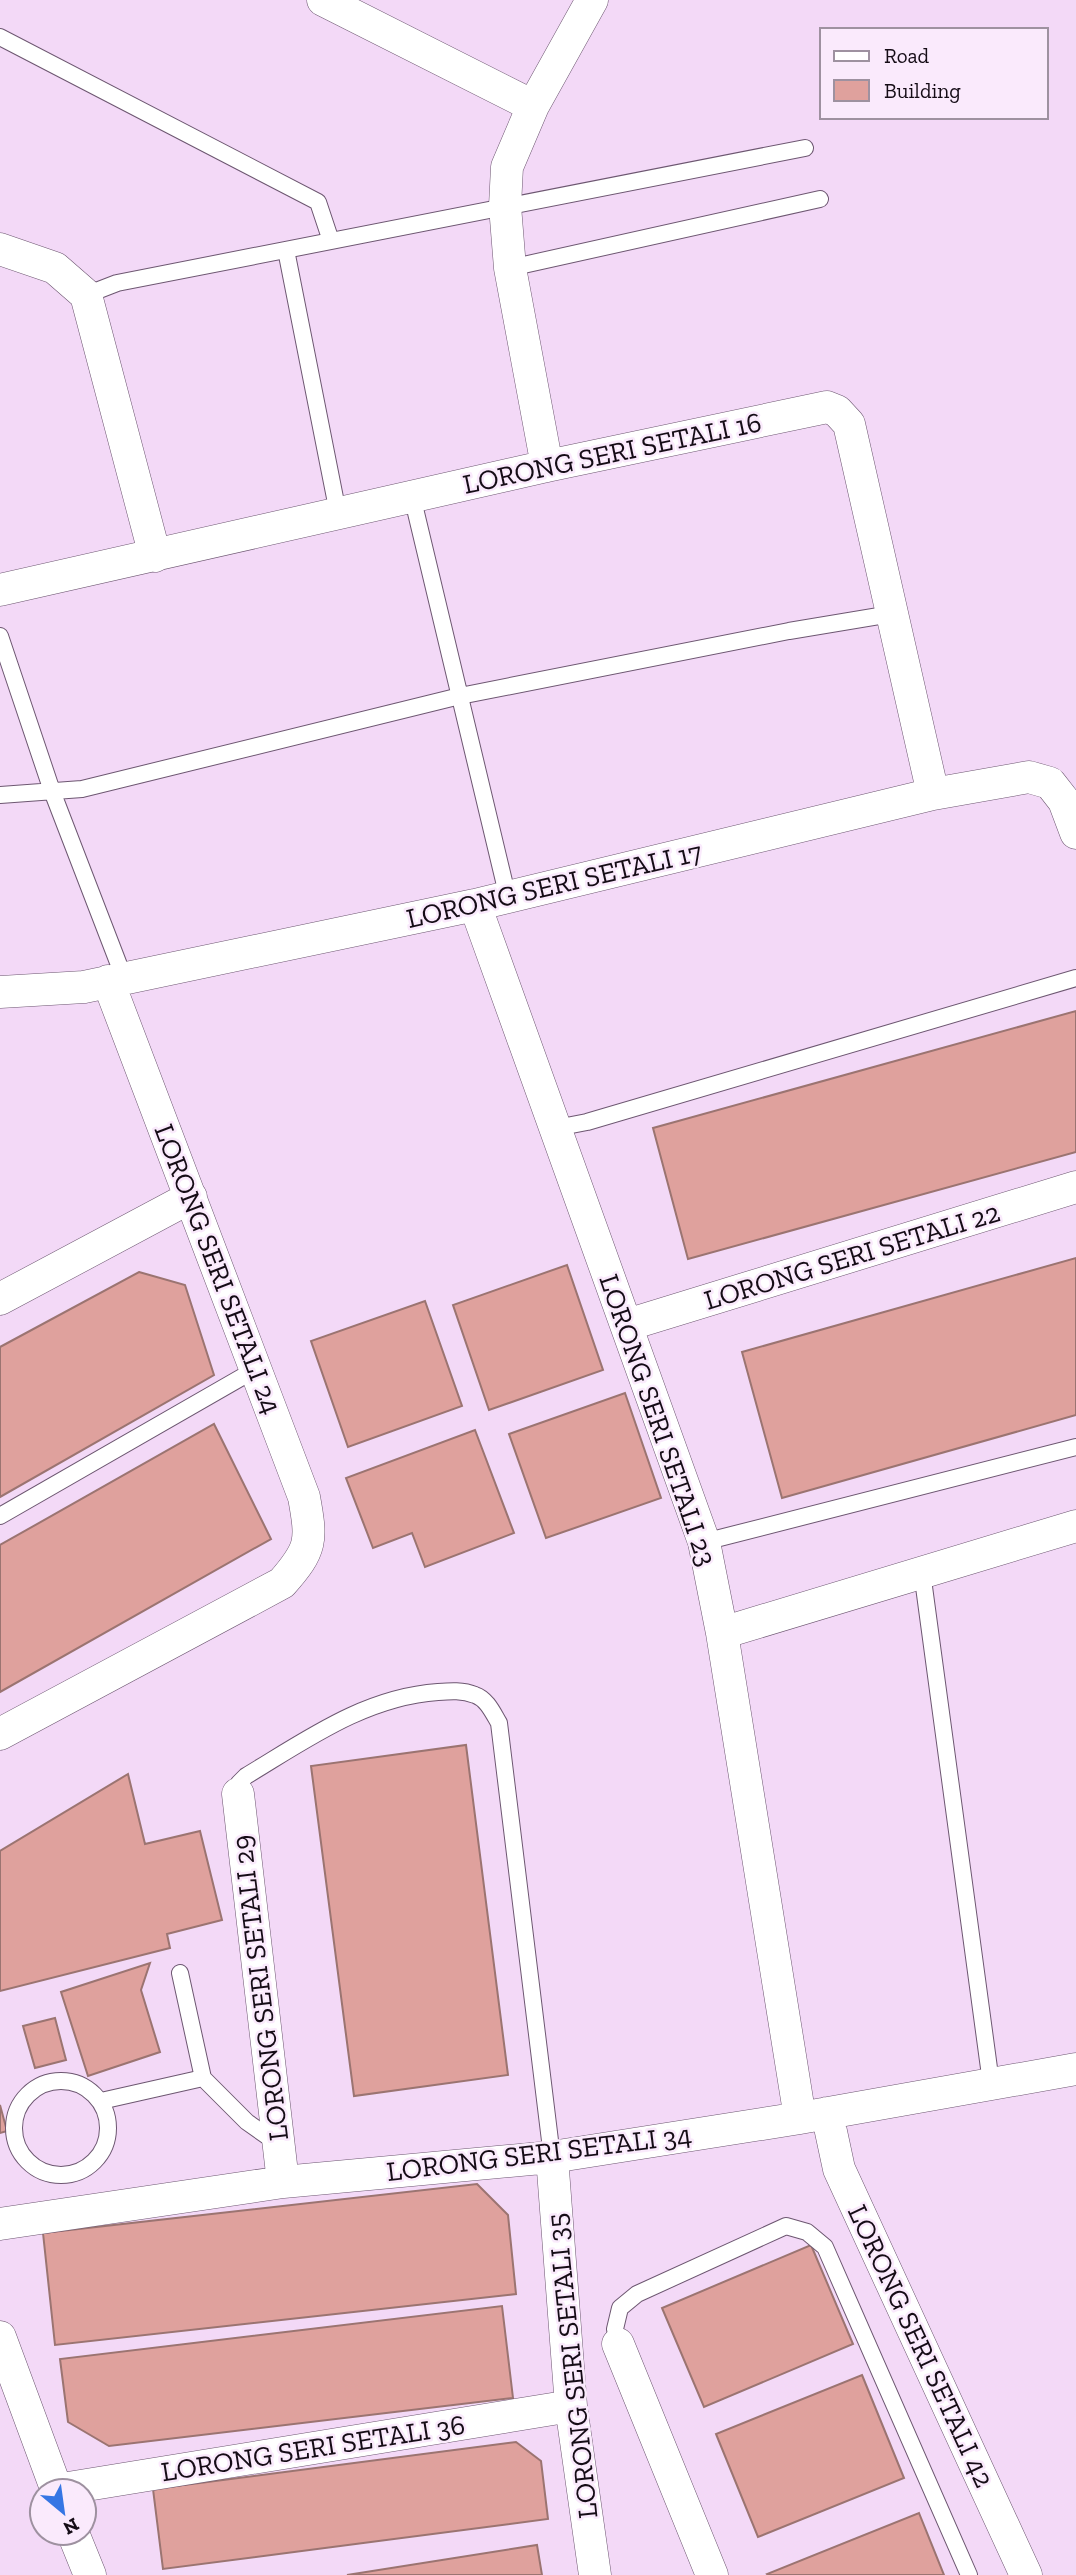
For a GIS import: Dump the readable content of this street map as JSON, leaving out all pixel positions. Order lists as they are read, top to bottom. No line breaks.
{"streets":{"street":["LORONG SERI SETALI 16","LORONG SERI SETALI 17","LORONG SERI SETALI 22","LORONG SERI SETALI 24","LORONG SERI SETALI 23","LORONG SERI SETALI 29","LORONG SERI SETALI 34","LORONG SERI SETALI 42","LORONG SERI SETALI 35","LORONG SERI SETALI 36"]},"crossings":[["LORONG SERI SETALI 16","LORONG SERI SETALI 17"],["LORONG SERI SETALI 17","LORONG SERI SETALI 24"],["LORONG SERI SETALI 17","LORONG SERI SETALI 23"],["LORONG SERI SETALI 22","LORONG SERI SETALI 23"],["LORONG SERI SETALI 23","LORONG SERI SETALI 34"],["LORONG SERI SETALI 23","LORONG SERI SETALI 42"],["LORONG SERI SETALI 29","LORONG SERI SETALI 34"],["LORONG SERI SETALI 34","LORONG SERI SETALI 42"],["LORONG SERI SETALI 34","LORONG SERI SETALI 35"],["LORONG SERI SETALI 35","LORONG SERI SETALI 36"]],"legend":["Road","Building"],"north":"bottom right"}
